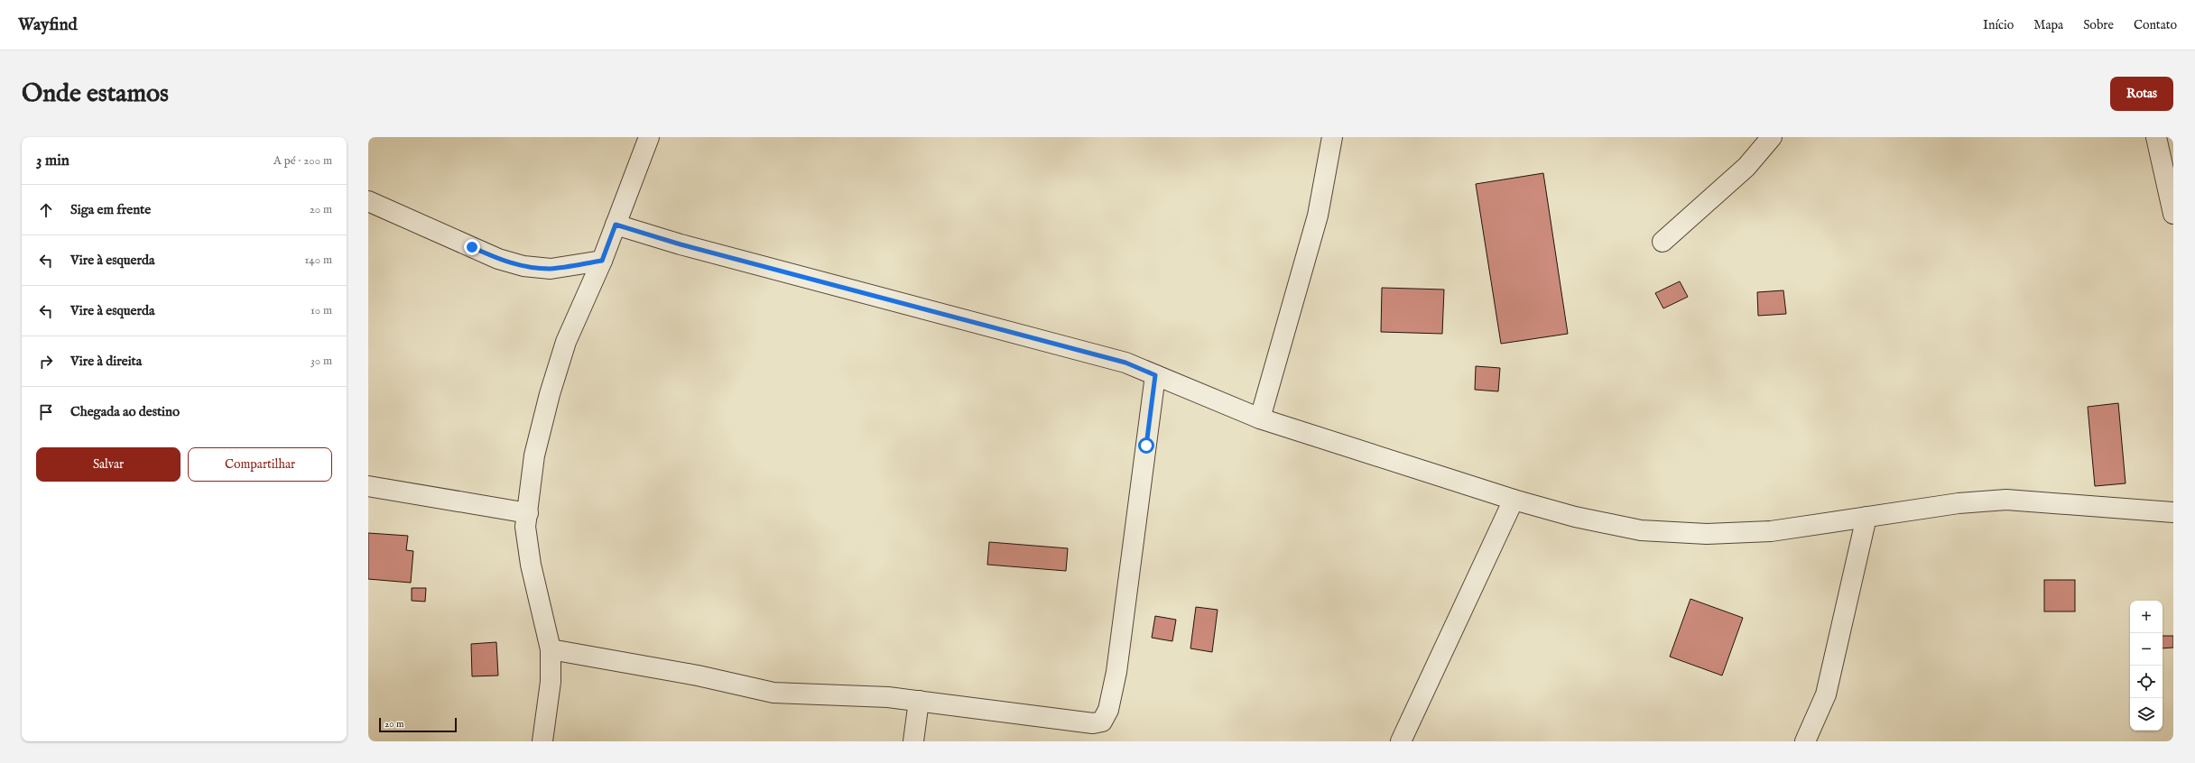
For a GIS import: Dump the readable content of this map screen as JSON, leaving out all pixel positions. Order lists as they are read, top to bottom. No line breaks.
{"scale_bar":"20 m","page":{"header":"Wayfind","nav":["Início","Mapa","Sobre","Contato"],"buttons":["Rotas",["Salvar","Compartilhar"]],"title":"Onde estamos","heading":["3 min","A pé · 200 m"],"list":[["Siga em frente","20 m"],["Vire à esquerda","140 m"],["Vire à esquerda","10 m"],["Vire à direita","30 m"],"Chegada ao destino"],"map_buttons":["+","−"],"scale":"20 m"}}
